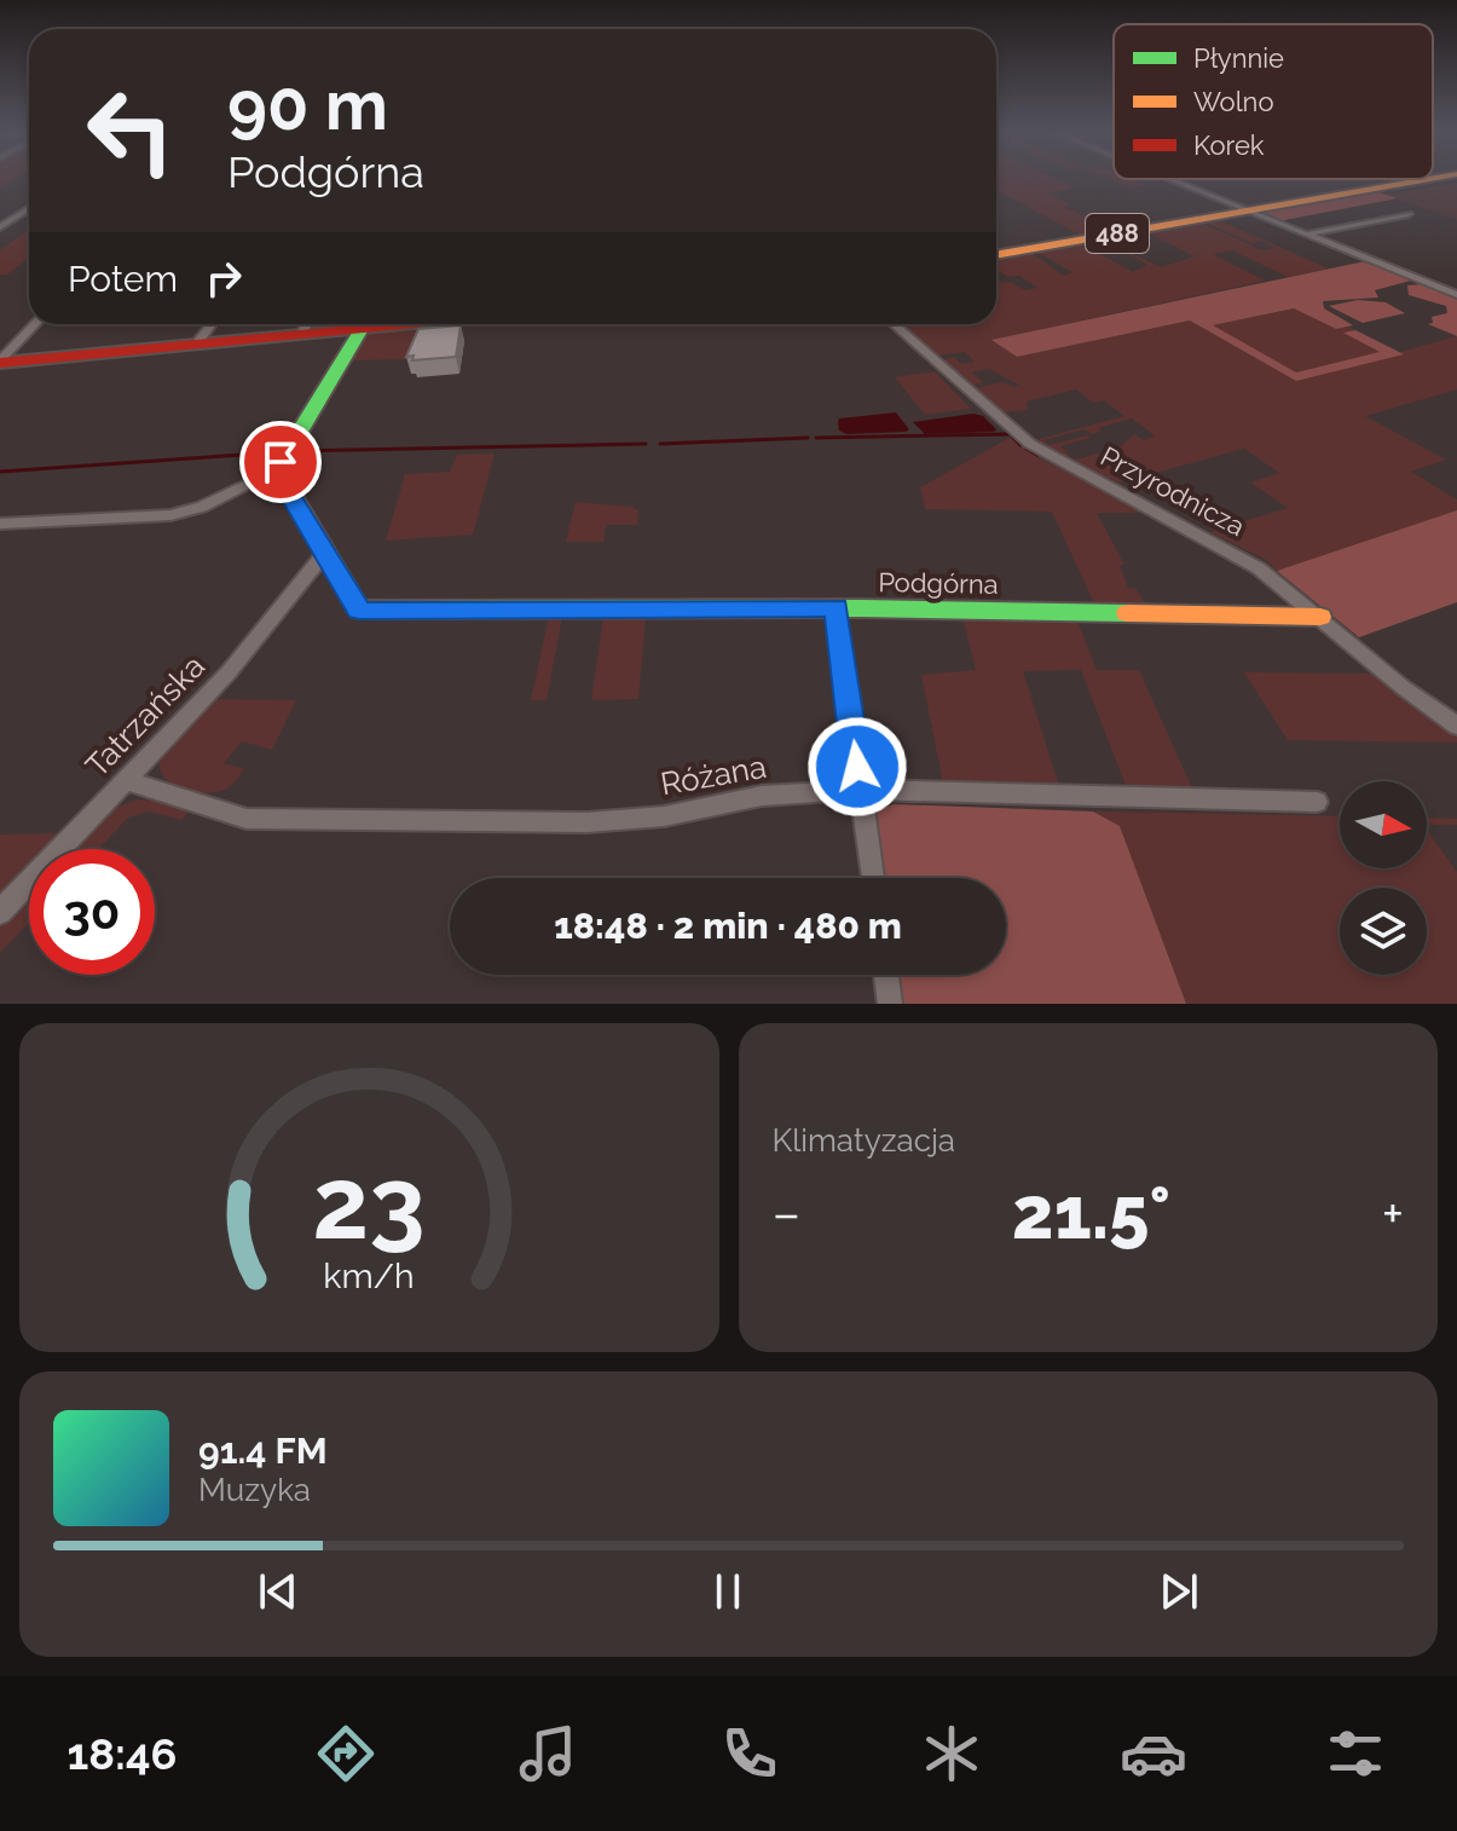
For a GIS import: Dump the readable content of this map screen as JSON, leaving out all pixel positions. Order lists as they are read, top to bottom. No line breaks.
{"streets":{"main road":["488","Podgórna"],"street":["Przyrodnicza","Tatrzańska","Różana"]},"crossings":[["Przyrodnicza","Podgórna"],["Podgórna","Tatrzańska"],["Tatrzańska","Różana"]],"legend":["Płynnie","Wolno","Korek"],"north":"right","page":{"turn":["90 m","Podgórna"],"then":"Potem","limit":"30","trip":"18:48 · 2 min · 480 m","tile":"Klimatyzacja","heat":["−","21.5°","+"],"song":["91.4 FM","Muzyka"],"tabs":"18:46","gauge":["23","km/h"]}}
